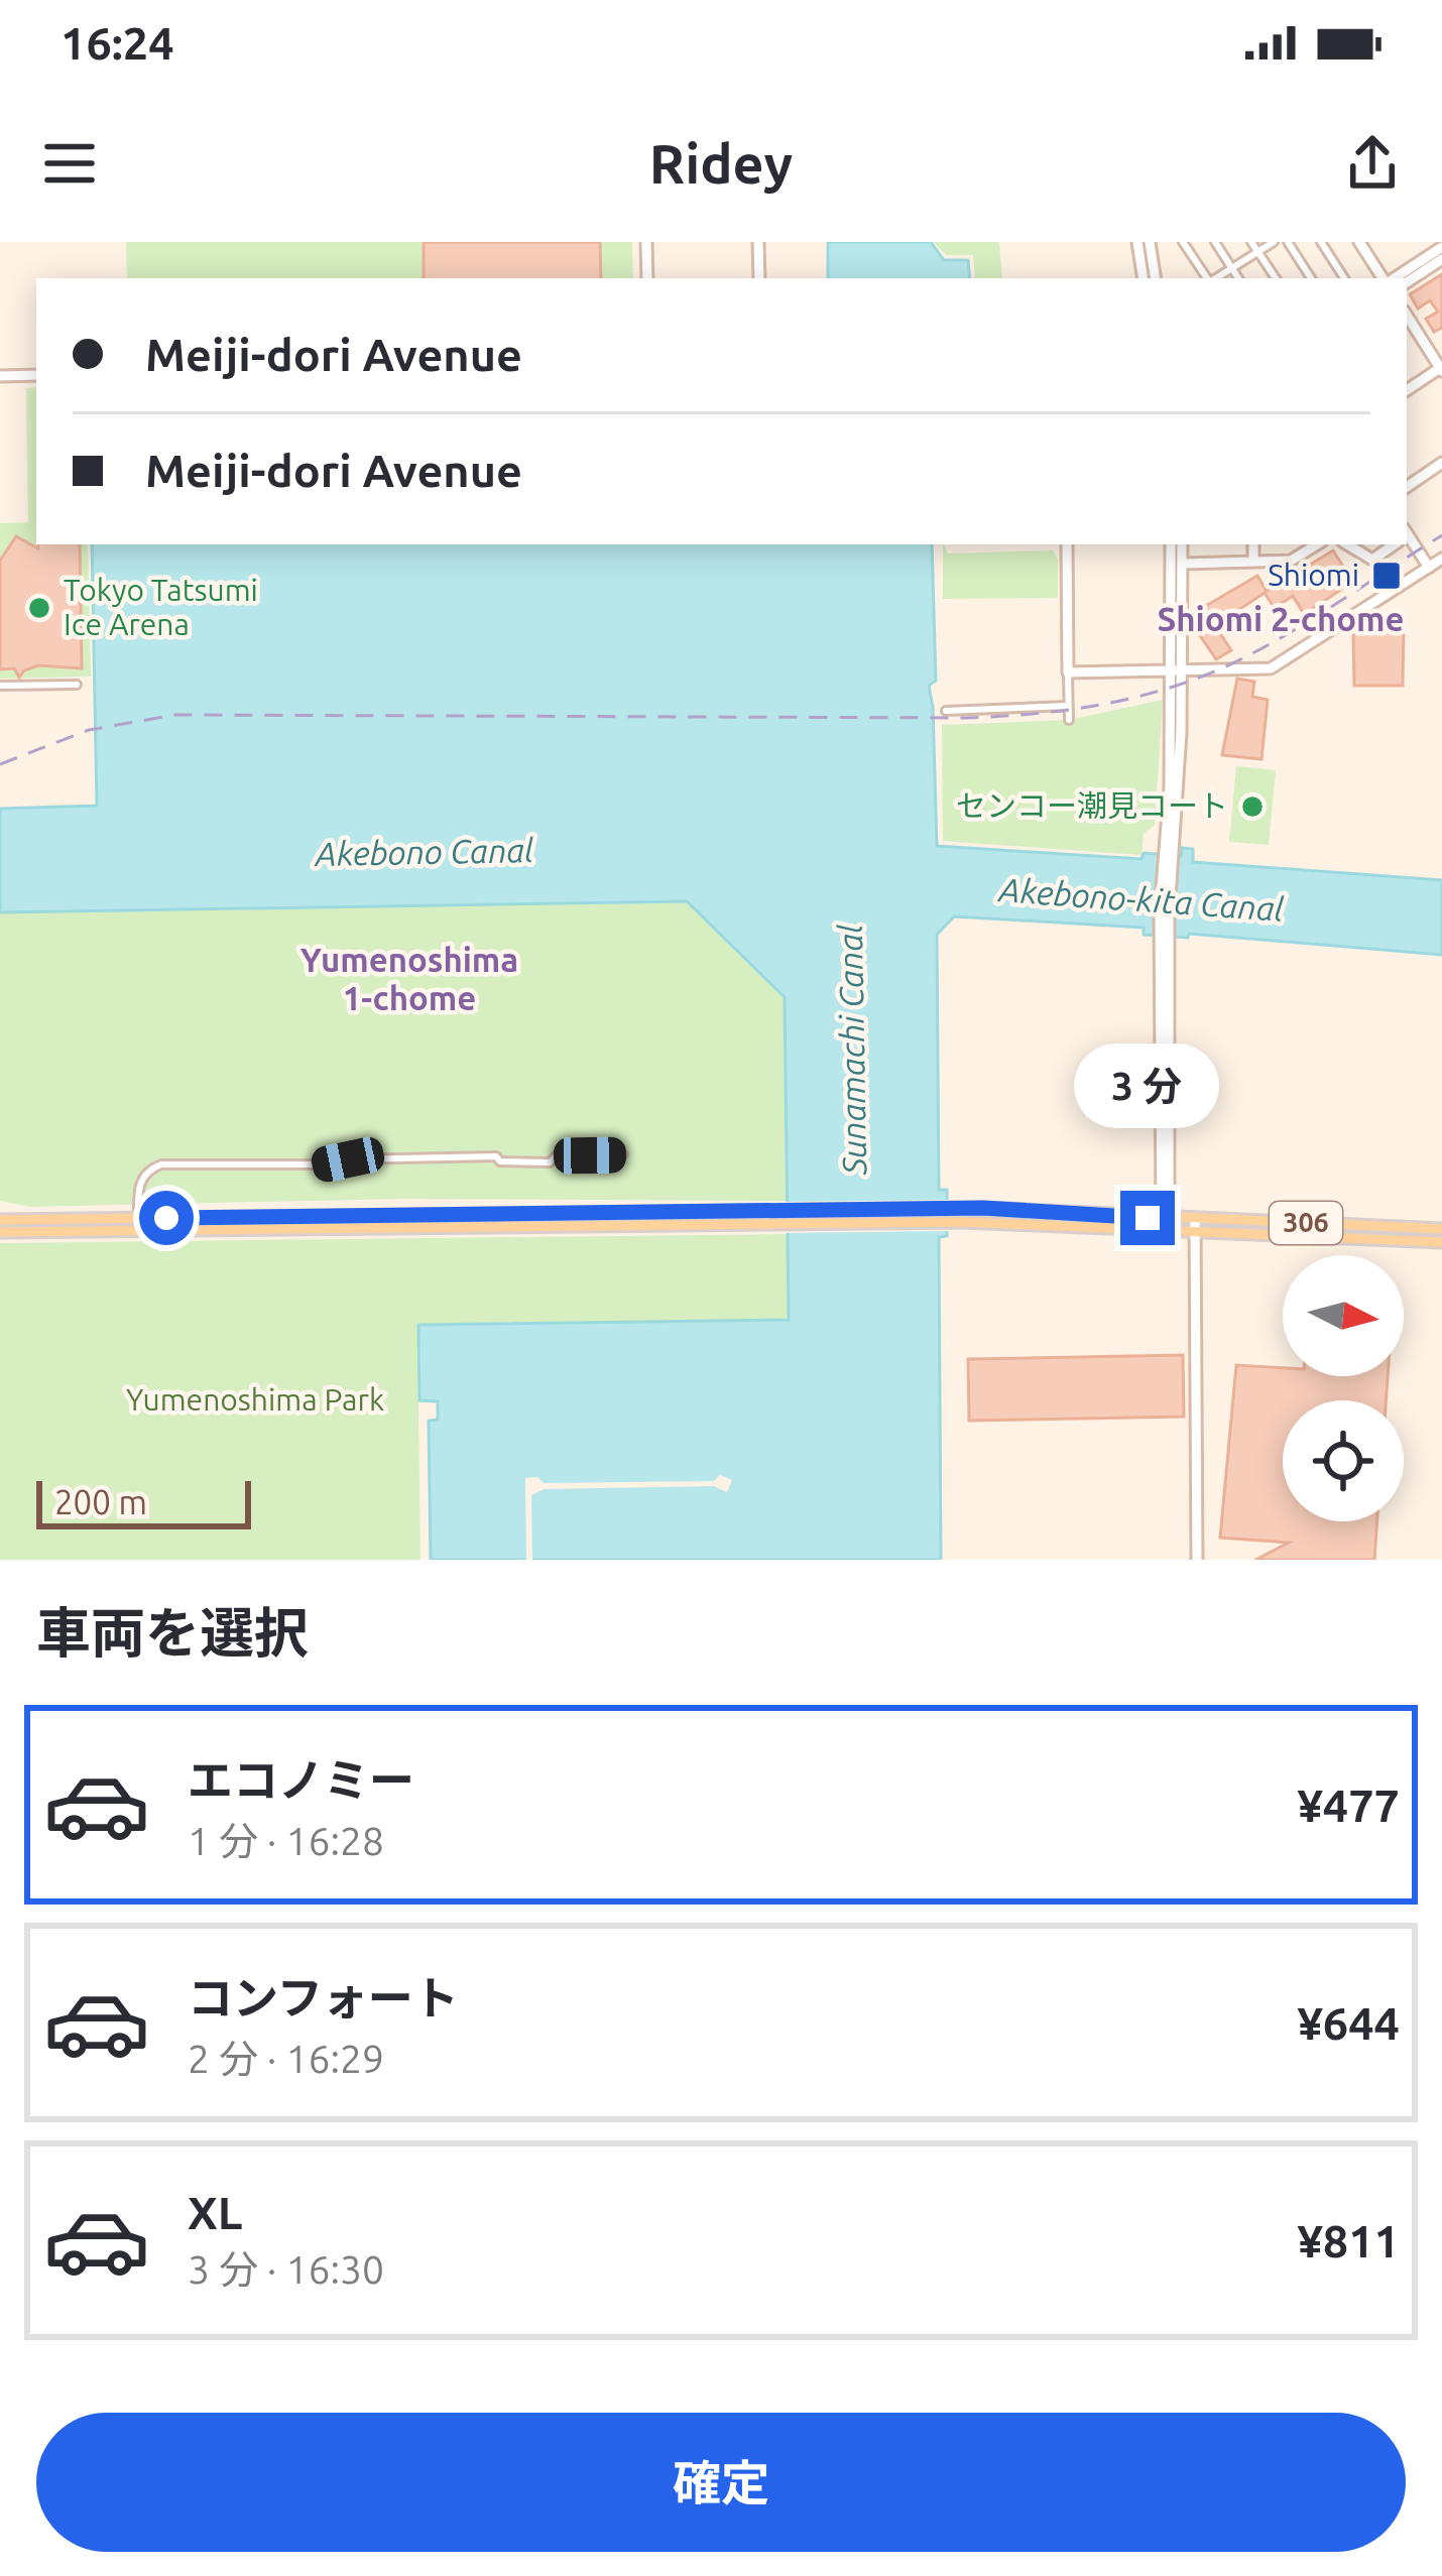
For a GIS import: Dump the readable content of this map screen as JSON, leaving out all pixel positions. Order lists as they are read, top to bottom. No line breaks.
{"streets":{"main road":["306"]},"districts":["Shiomi 2-chome","Yumenoshima 1-chome"],"water":["Akebono Canal","Akebono-kita Canal","Sunamachi Canal"],"parks":["Yumenoshima Park"],"places":{"transit":["Shiomi"],"other":["Tokyo Tatsumi Ice Arena","センコー潮見コート"]},"scale_bar":"200 m","north":"right","page":{"status":"16:24","header":"Ridey","banner":["Meiji-dori Avenue","Meiji-dori Avenue"],"bubble":"3 分","scale":"200 m","heading":"車両を選択","list":[{"name":"エコノミー","note":"1 分 · 16:28","value":"¥477"},{"name":"コンフォート","note":"2 分 · 16:29","value":"¥644"},{"name":"XL","note":"3 分 · 16:30","value":"¥811"}],"buttons":"確定"}}
